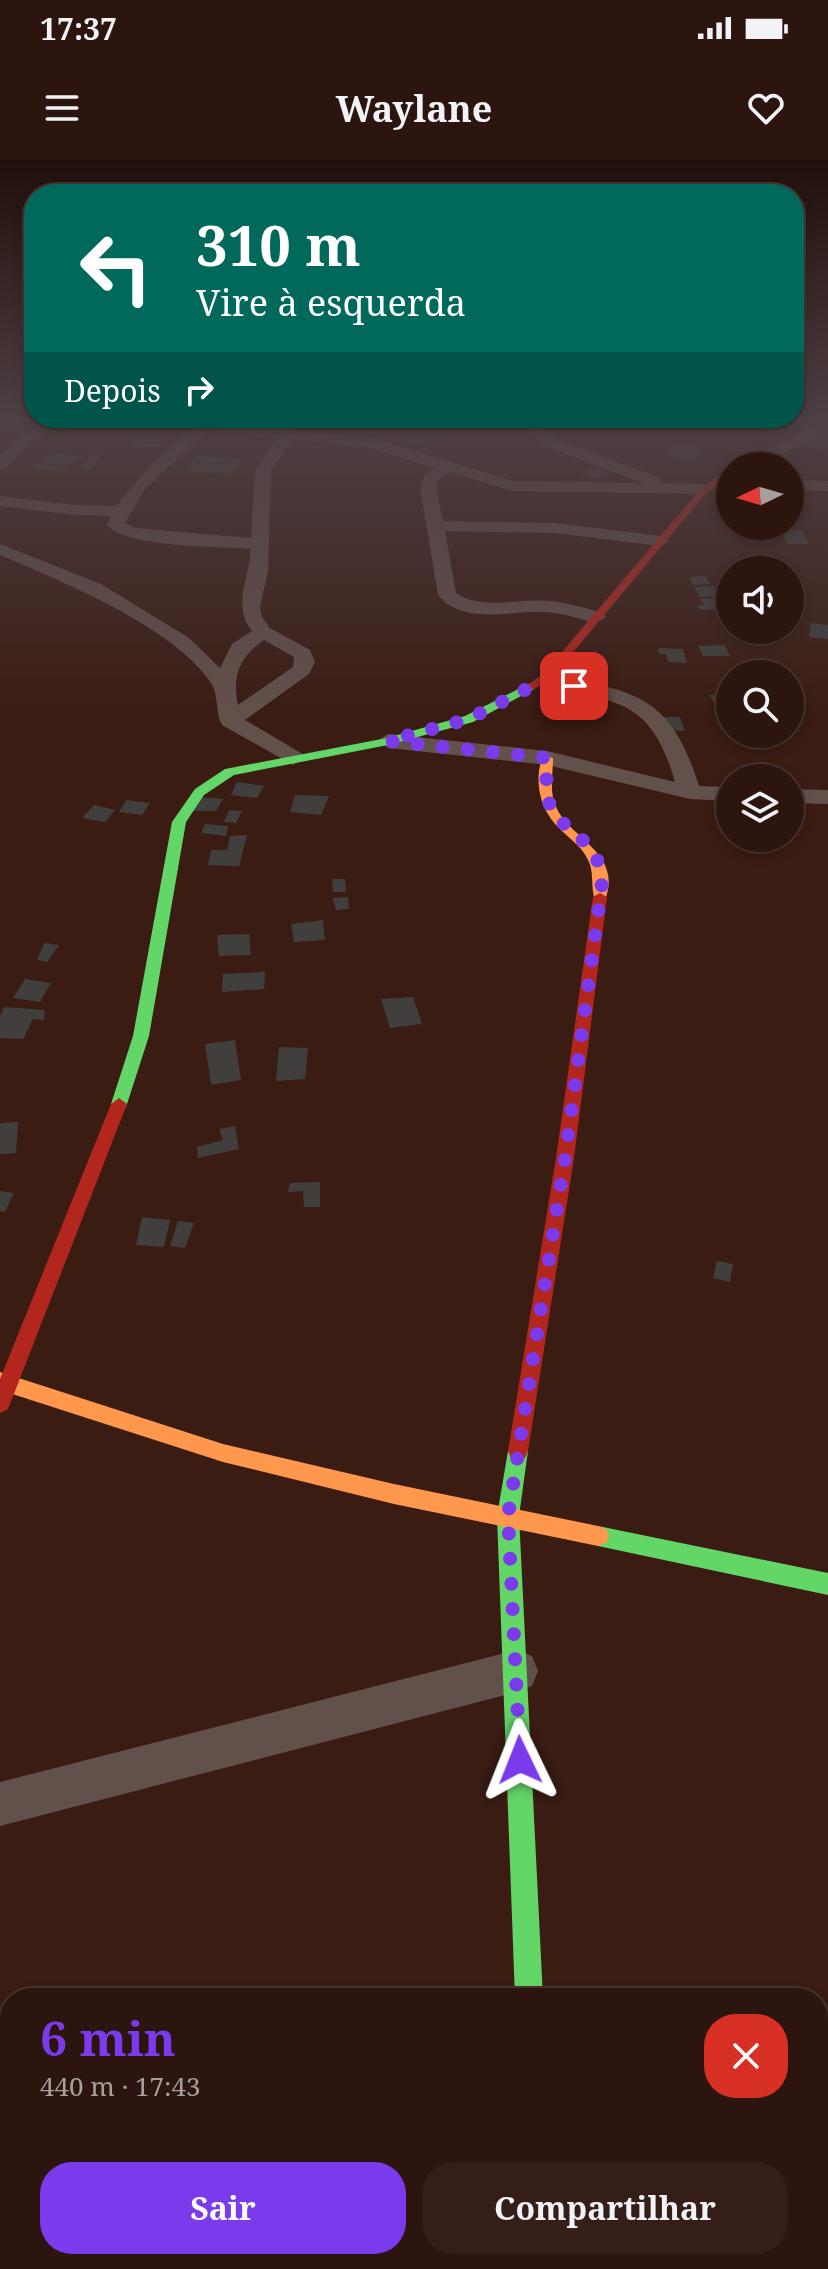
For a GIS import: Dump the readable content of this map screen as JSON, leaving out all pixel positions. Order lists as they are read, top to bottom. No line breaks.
{"north":"left","page":{"status":"17:37","header":"Waylane","turn":["310 m","Vire à esquerda"],"then":"Depois","heading":["6 min","440 m · 17:43"],"buttons":["Sair","Compartilhar"]}}
